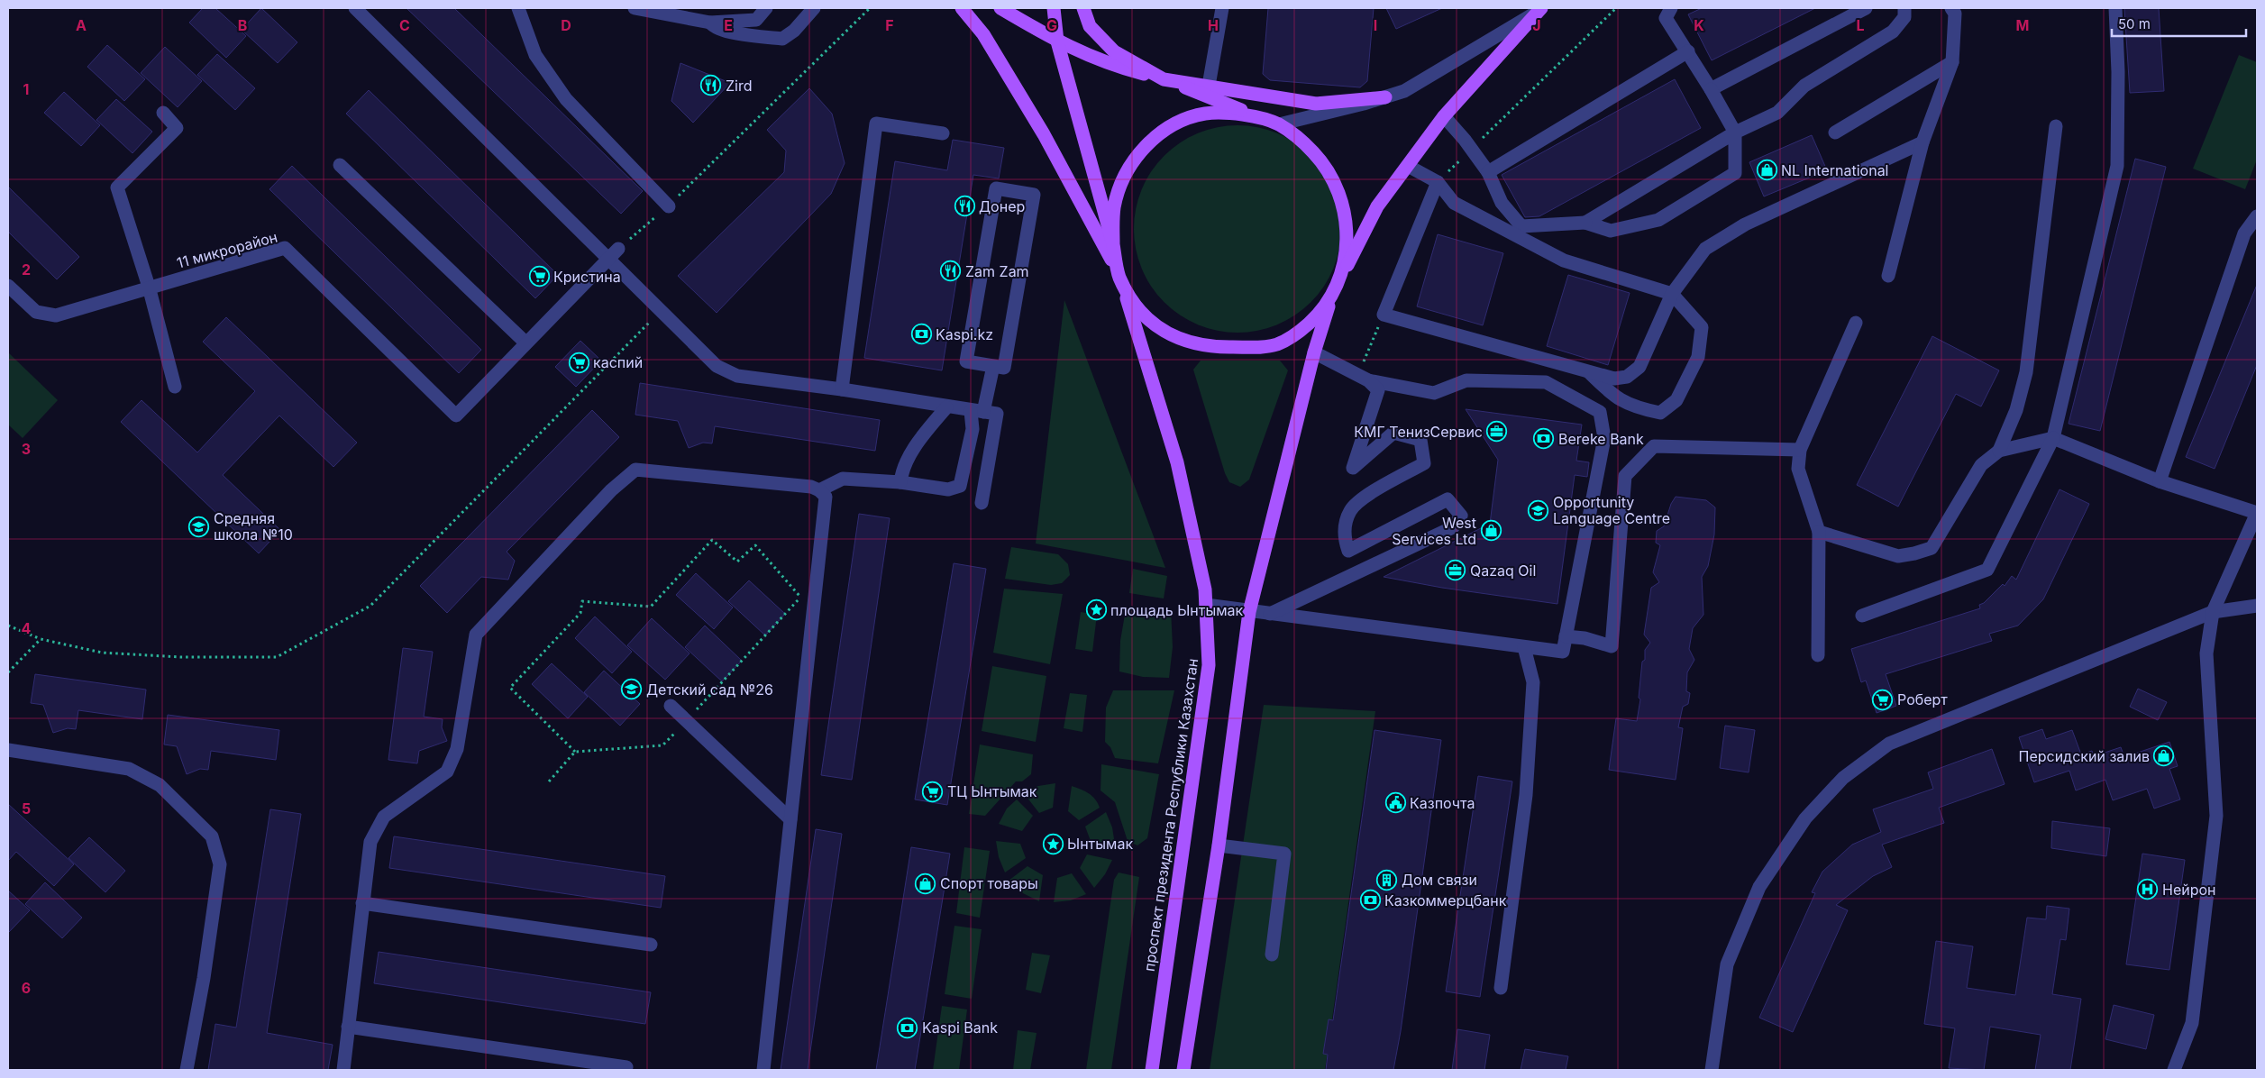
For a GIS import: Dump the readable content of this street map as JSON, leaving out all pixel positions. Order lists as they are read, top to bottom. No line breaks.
{"streets":{"main road":["проспект президента Республики Казахстан"],"street":["11 микрорайон"]},"places":{"restaurant":["Zird","Донер","Zam Zam"],"shop":["NL International","West Services Ltd","Персидский залив","Спорт товары"],"supermarket":["Кристина","каспий","Роберт","ТЦ Ынтымак"],"bank":["Kaspi.kz","Bereke Bank","Казкоммерцбанк","Kaspi Bank"],"office":["КМГ ТенизСервис","Qazaq Oil"],"school or university":["Opportunity Language Centre","Средняя школа №10","Детский сад №26"],"place":["площадь Ынтымак","Ынтымак"],"public building":["Казпочта"],"building":["Дом связи"],"hospital":["Нейрон"]},"scale_bar":"50 m","grid":{"columns":["A","B","C","D","E","F","G","H","I","J","K","L","M"],"rows":["1","2","3","4","5","6"]}}
